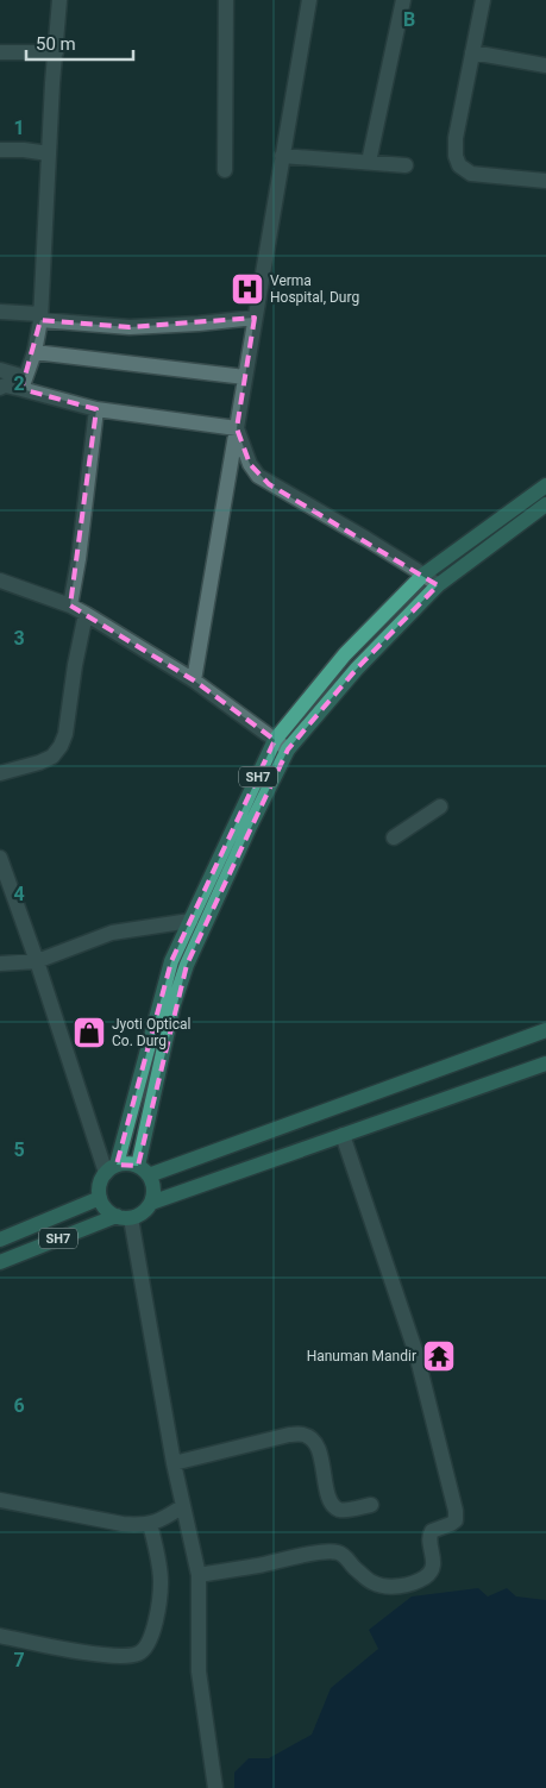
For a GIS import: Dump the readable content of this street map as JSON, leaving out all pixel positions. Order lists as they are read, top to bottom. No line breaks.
{"streets":{"main road":["SH7"]},"places":{"hospital":["Verma Hospital, Durg"],"shop":["Jyoti Optical Co. Durg"],"temple":["Hanuman Mandir"]},"scale_bar":"50 m","grid":{"columns":["B"],"rows":["1","2","3","4","5","6","7"]}}
